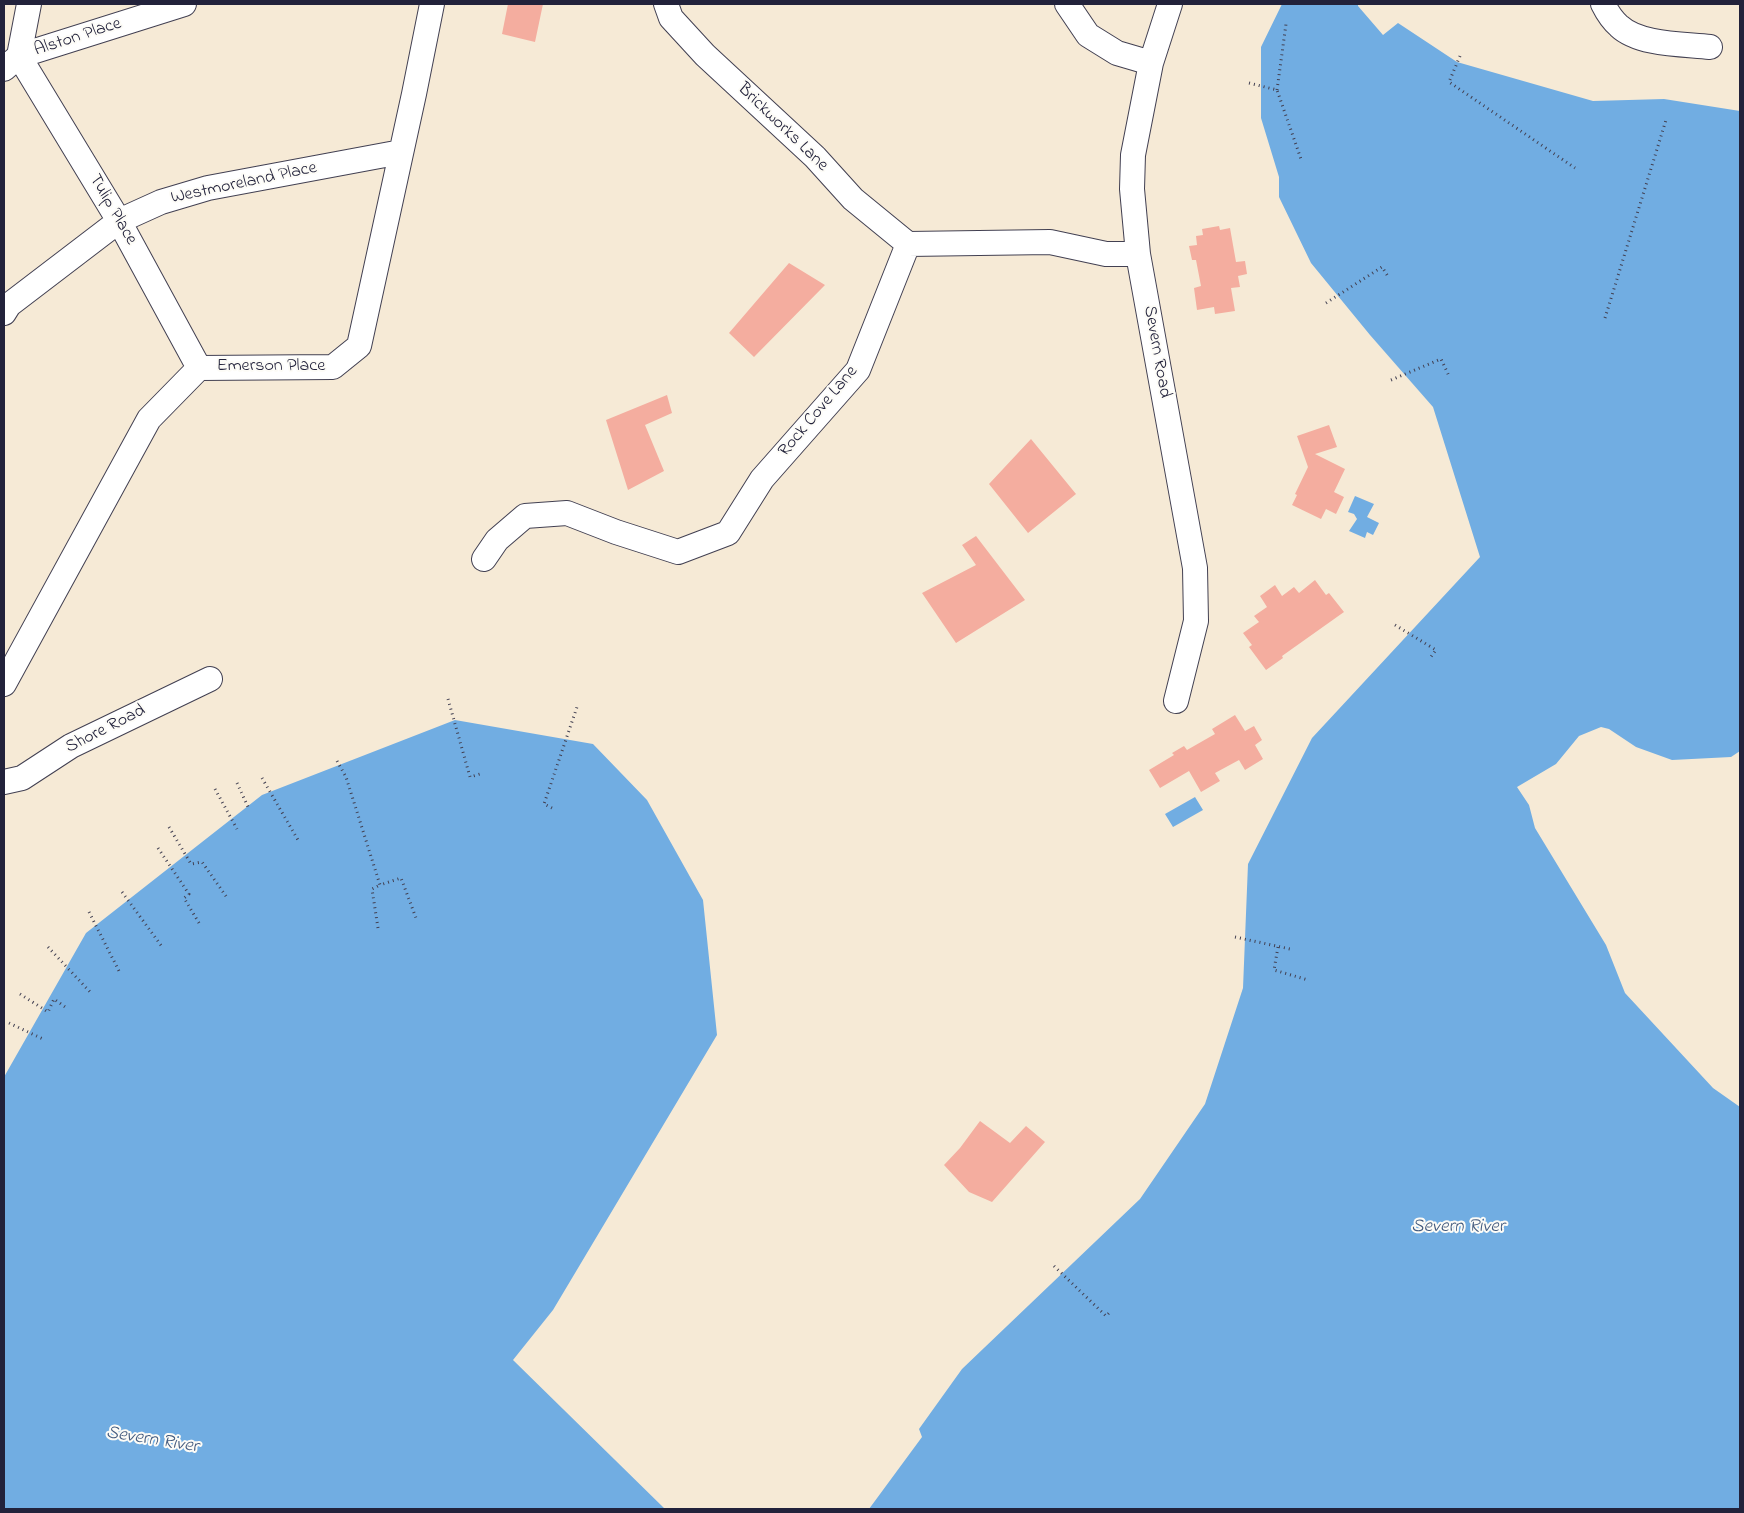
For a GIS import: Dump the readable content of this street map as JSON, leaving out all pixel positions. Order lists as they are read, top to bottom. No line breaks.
{"streets":{"street":["Alston Place","Brickworks Lane","Westmoreland Place","Tulip Place","Severn Road","Emerson Place","Rock Cove Lane","Shore Road"]},"crossings":[["Alston Place","Tulip Place"],["Brickworks Lane","Rock Cove Lane"],["Westmoreland Place","Tulip Place"],["Westmoreland Place","Emerson Place"],["Tulip Place","Emerson Place"]],"water":["Severn River"]}
